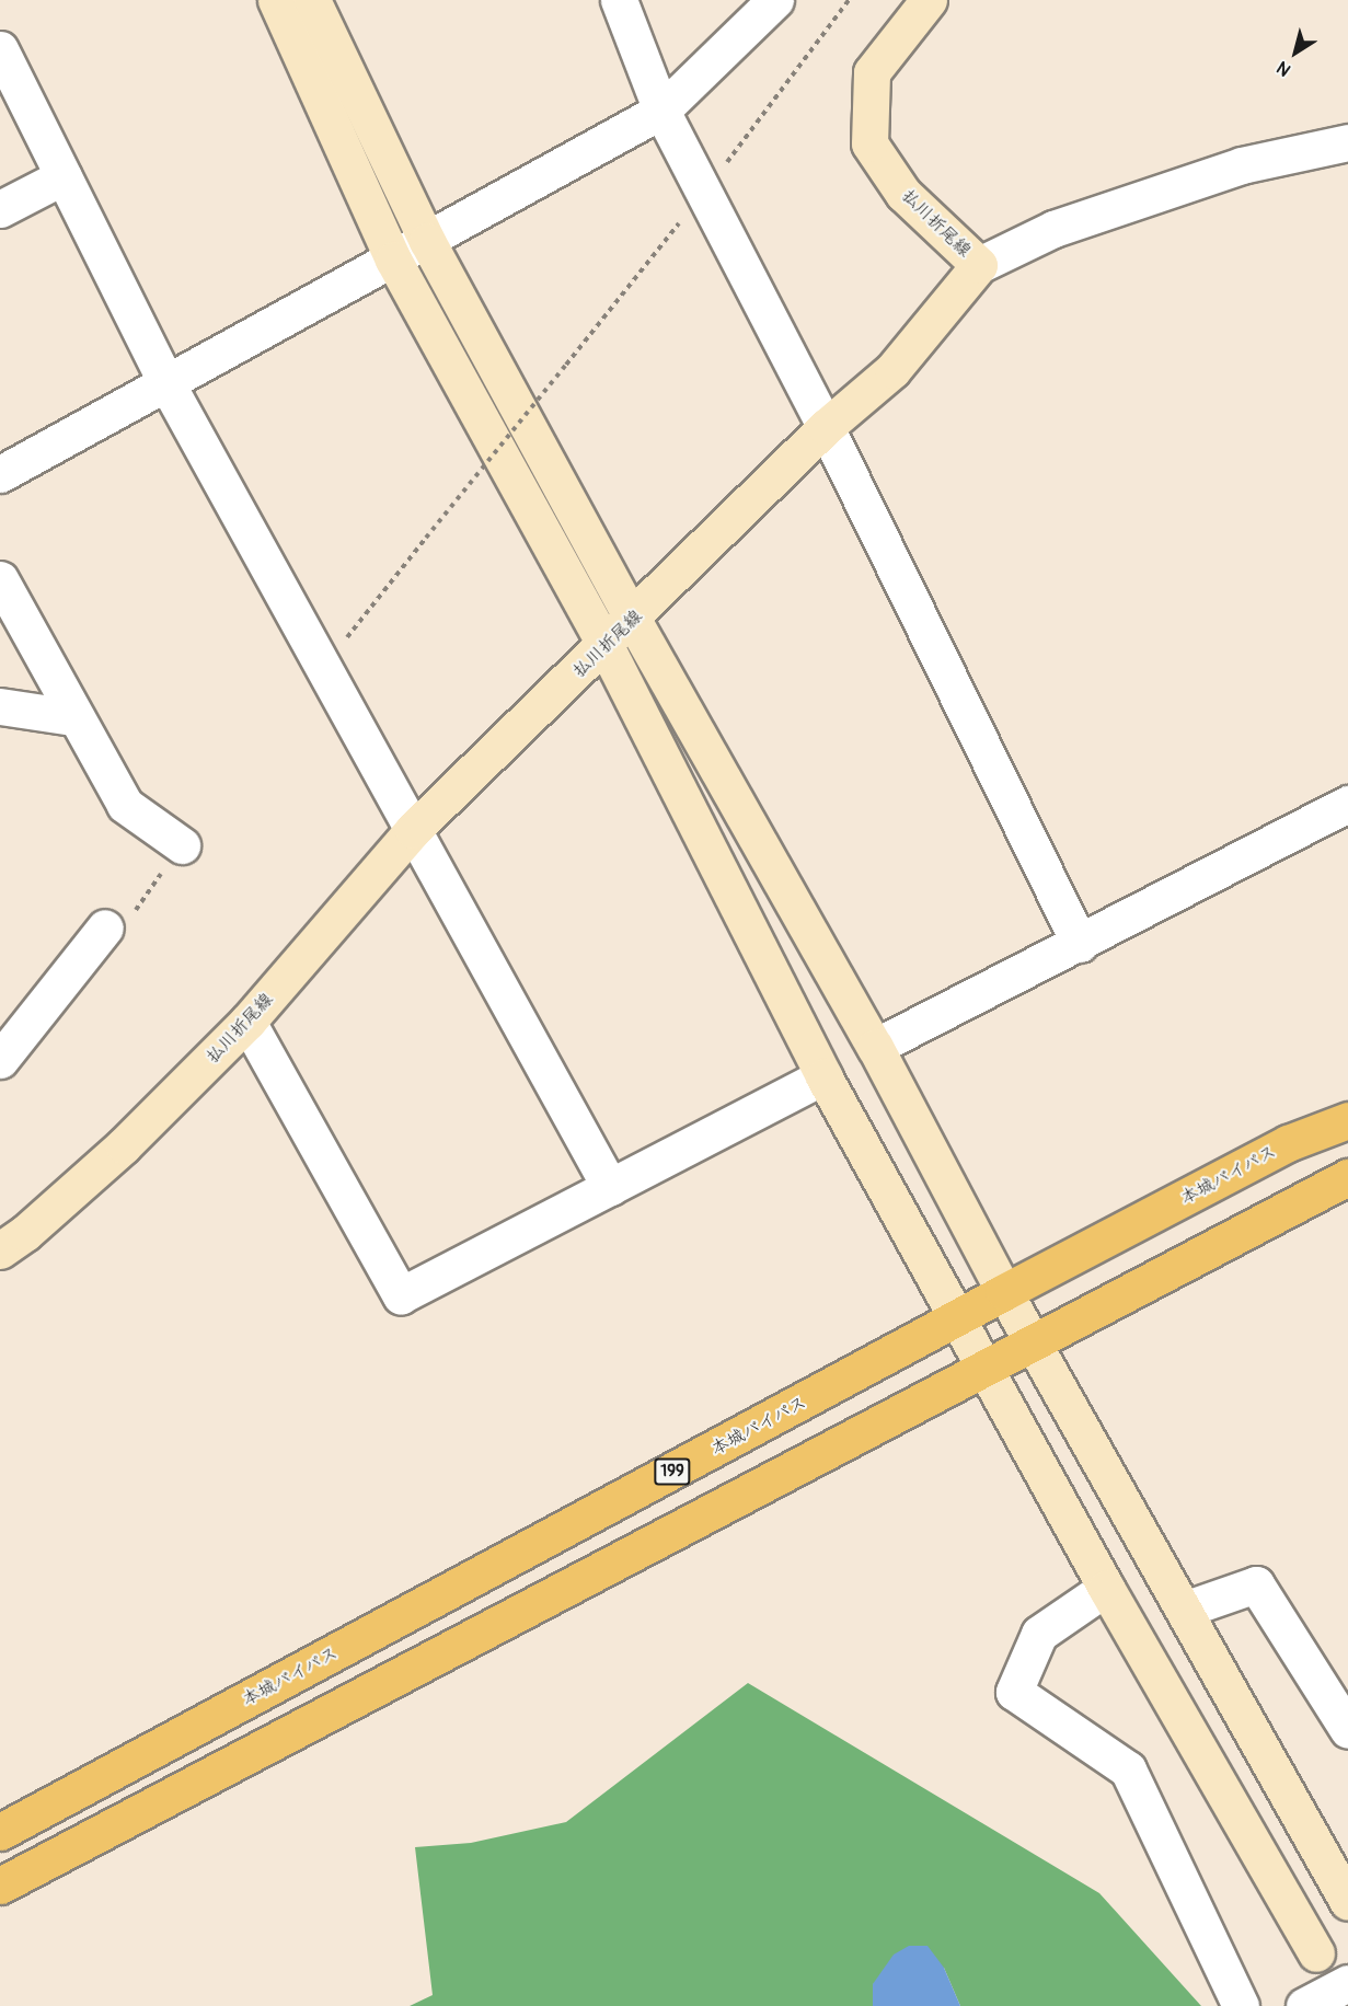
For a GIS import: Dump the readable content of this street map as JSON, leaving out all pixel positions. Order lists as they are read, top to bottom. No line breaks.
{"streets":{"highway":["本城バイパス","199"],"street":["払川折尾線"]},"north":"bottom left"}
